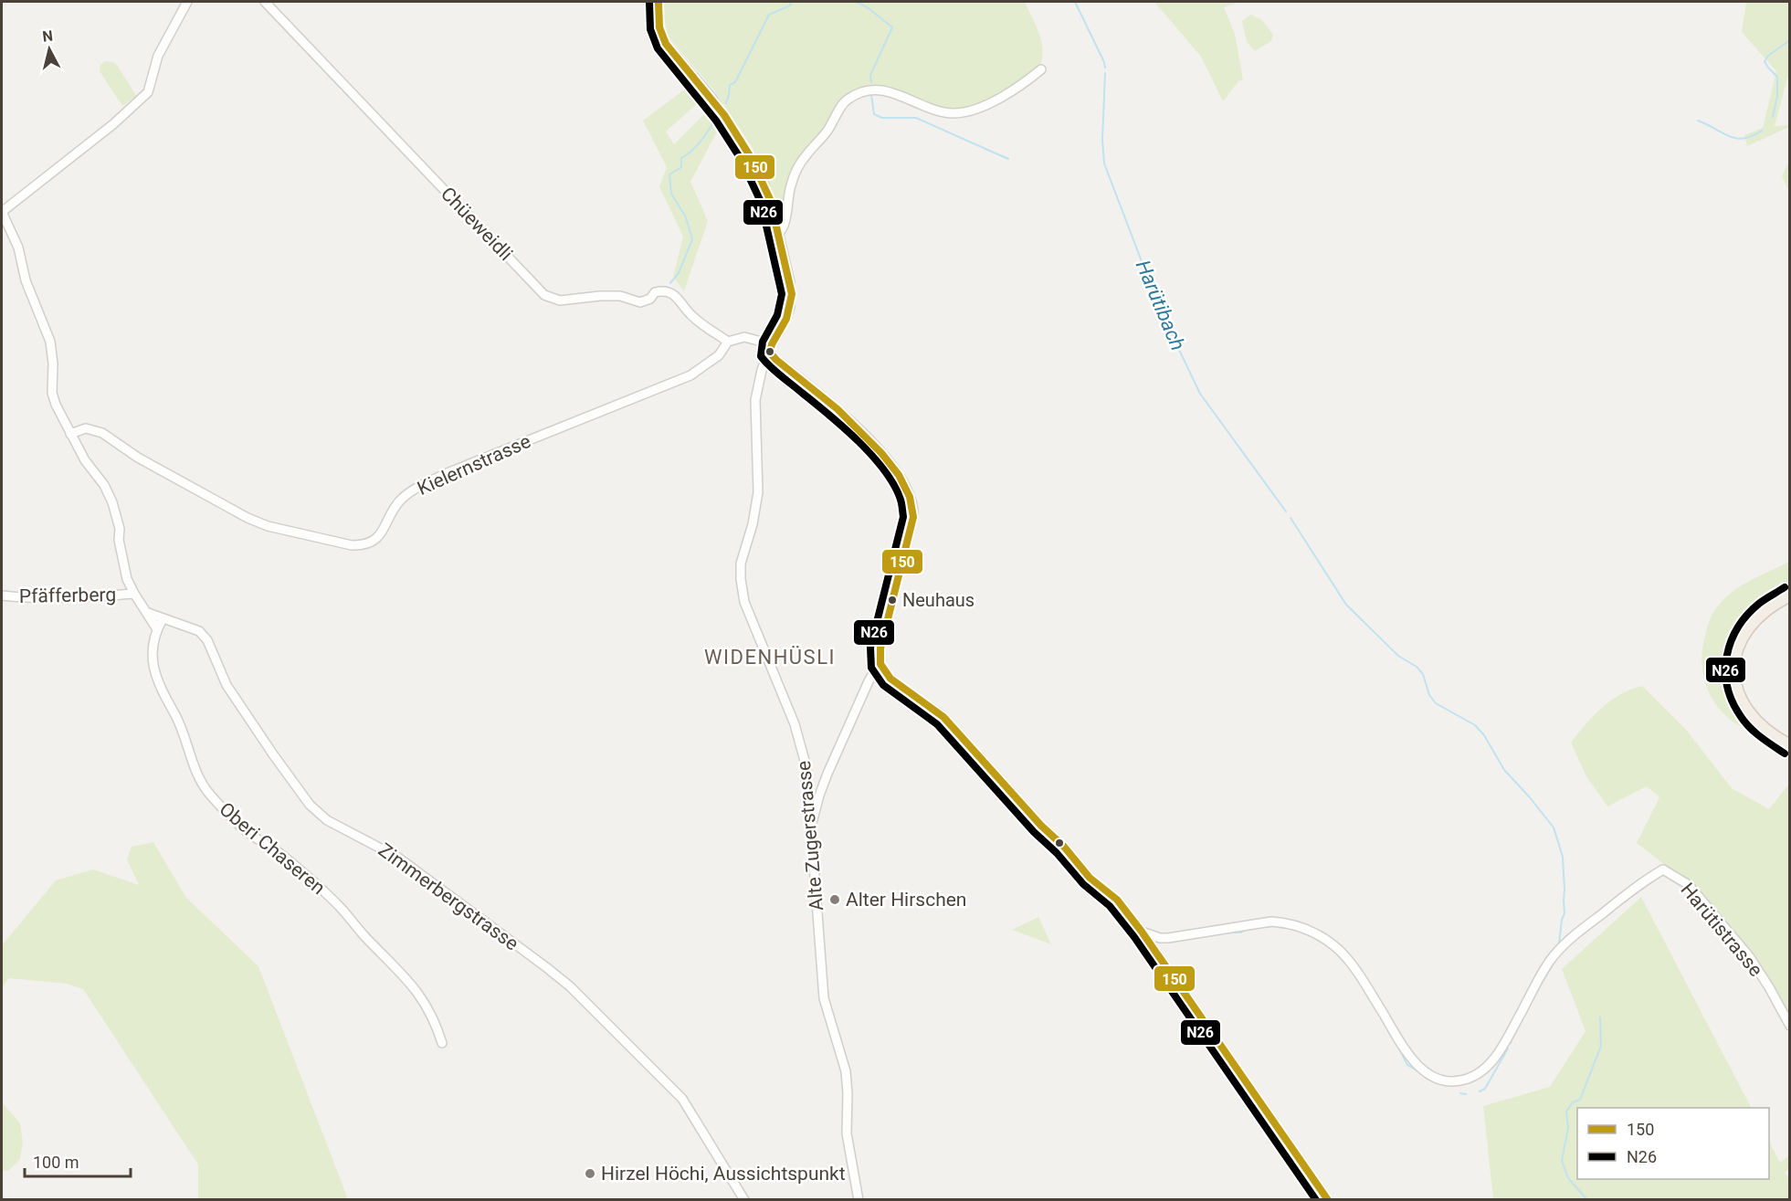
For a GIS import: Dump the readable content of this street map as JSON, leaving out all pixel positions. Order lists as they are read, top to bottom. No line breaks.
{"streets":{"street":["Chüeweidli","Kielernstrasse","Pfäfferberg","Alte Zugerstrasse","Oberi Chaseren","Zimmerbergstrasse","Harütistrasse"]},"crossings":[["Chüeweidli","Kielernstrasse"],["Oberi Chaseren","Zimmerbergstrasse"]],"districts":["WIDENHÜSLI"],"water":["Harütibach"],"places":["Neuhaus","Alter Hirschen","Hirzel Höchi, Aussichtspunkt"],"lines":["transit line 150","transit line N26"],"legend":["150","N26"],"scale_bar":"100 m","north":"top"}
